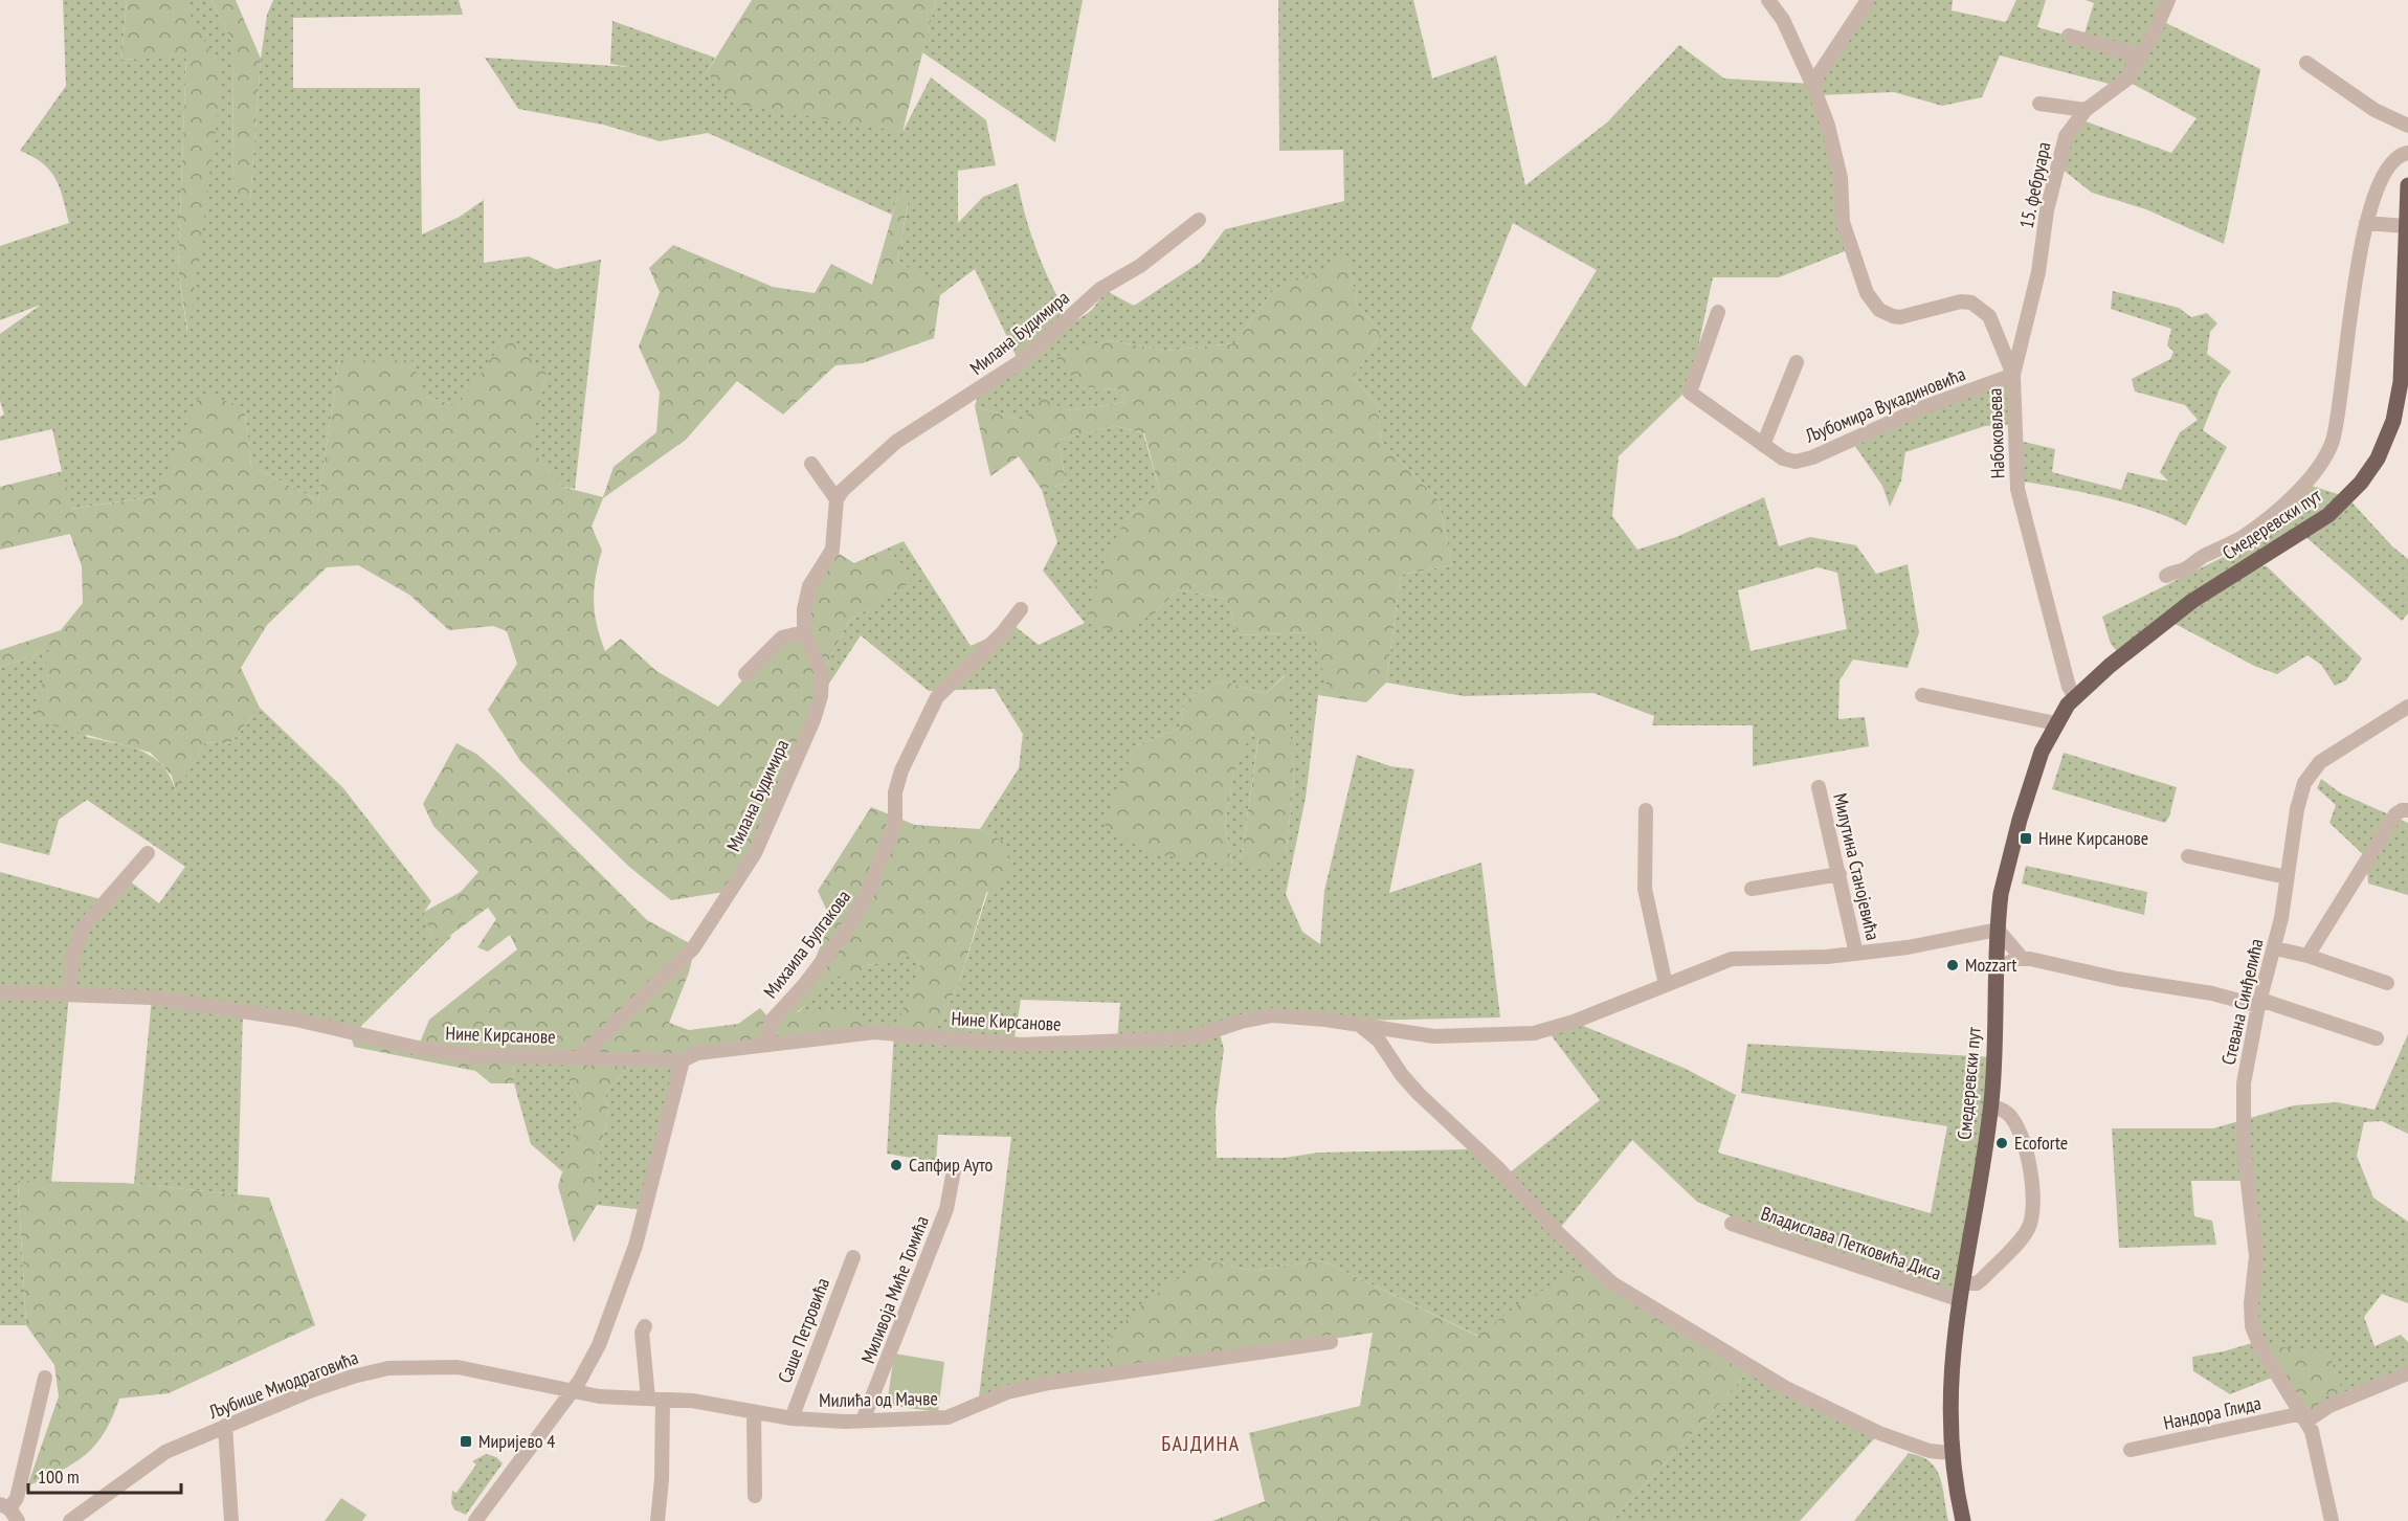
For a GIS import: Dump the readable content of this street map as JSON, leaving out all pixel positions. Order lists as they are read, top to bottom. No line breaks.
{"streets":{"main road":["Смедеревски пут"],"street":["15. фебруара","Милана Будимира","Љубомира Вукадиновића","Набоковљева","Милутина Станојевића","Михаила Булгакова","Стевана Синђелића","Нине Кирсанове","Владислава Петковића Диса","Миливоја Миће Томића","Саше Петровића","Љубише Миодраговића","Милића од Мачве","Нандора Глида"]},"crossings":[["15. фебруара","Љубомира Вукадиновића"],["15. фебруара","Набоковљева"],["Милана Будимира","Нине Кирсанове"],["Љубомира Вукадиновића","Набоковљева"],["Набоковљева","Смедеревски пут"],["Смедеревски пут","Нине Кирсанове"],["Смедеревски пут","Владислава Петковића Диса"],["Милутина Станојевића","Нине Кирсанове"],["Михаила Булгакова","Нине Кирсанове"],["Стевана Синђелића","Нандора Глида"],["Миливоја Миће Томића","Милића од Мачве"],["Саше Петровића","Милића од Мачве"],["Љубише Миодраговића","Милића од Мачве"]],"districts":["БАЈДИНА"],"places":{"transit":["Нине Кирсанове","Миријево 4"],"other":["Mozzart","Ecoforte","Сапфир Ауто"]},"scale_bar":"100 m"}
